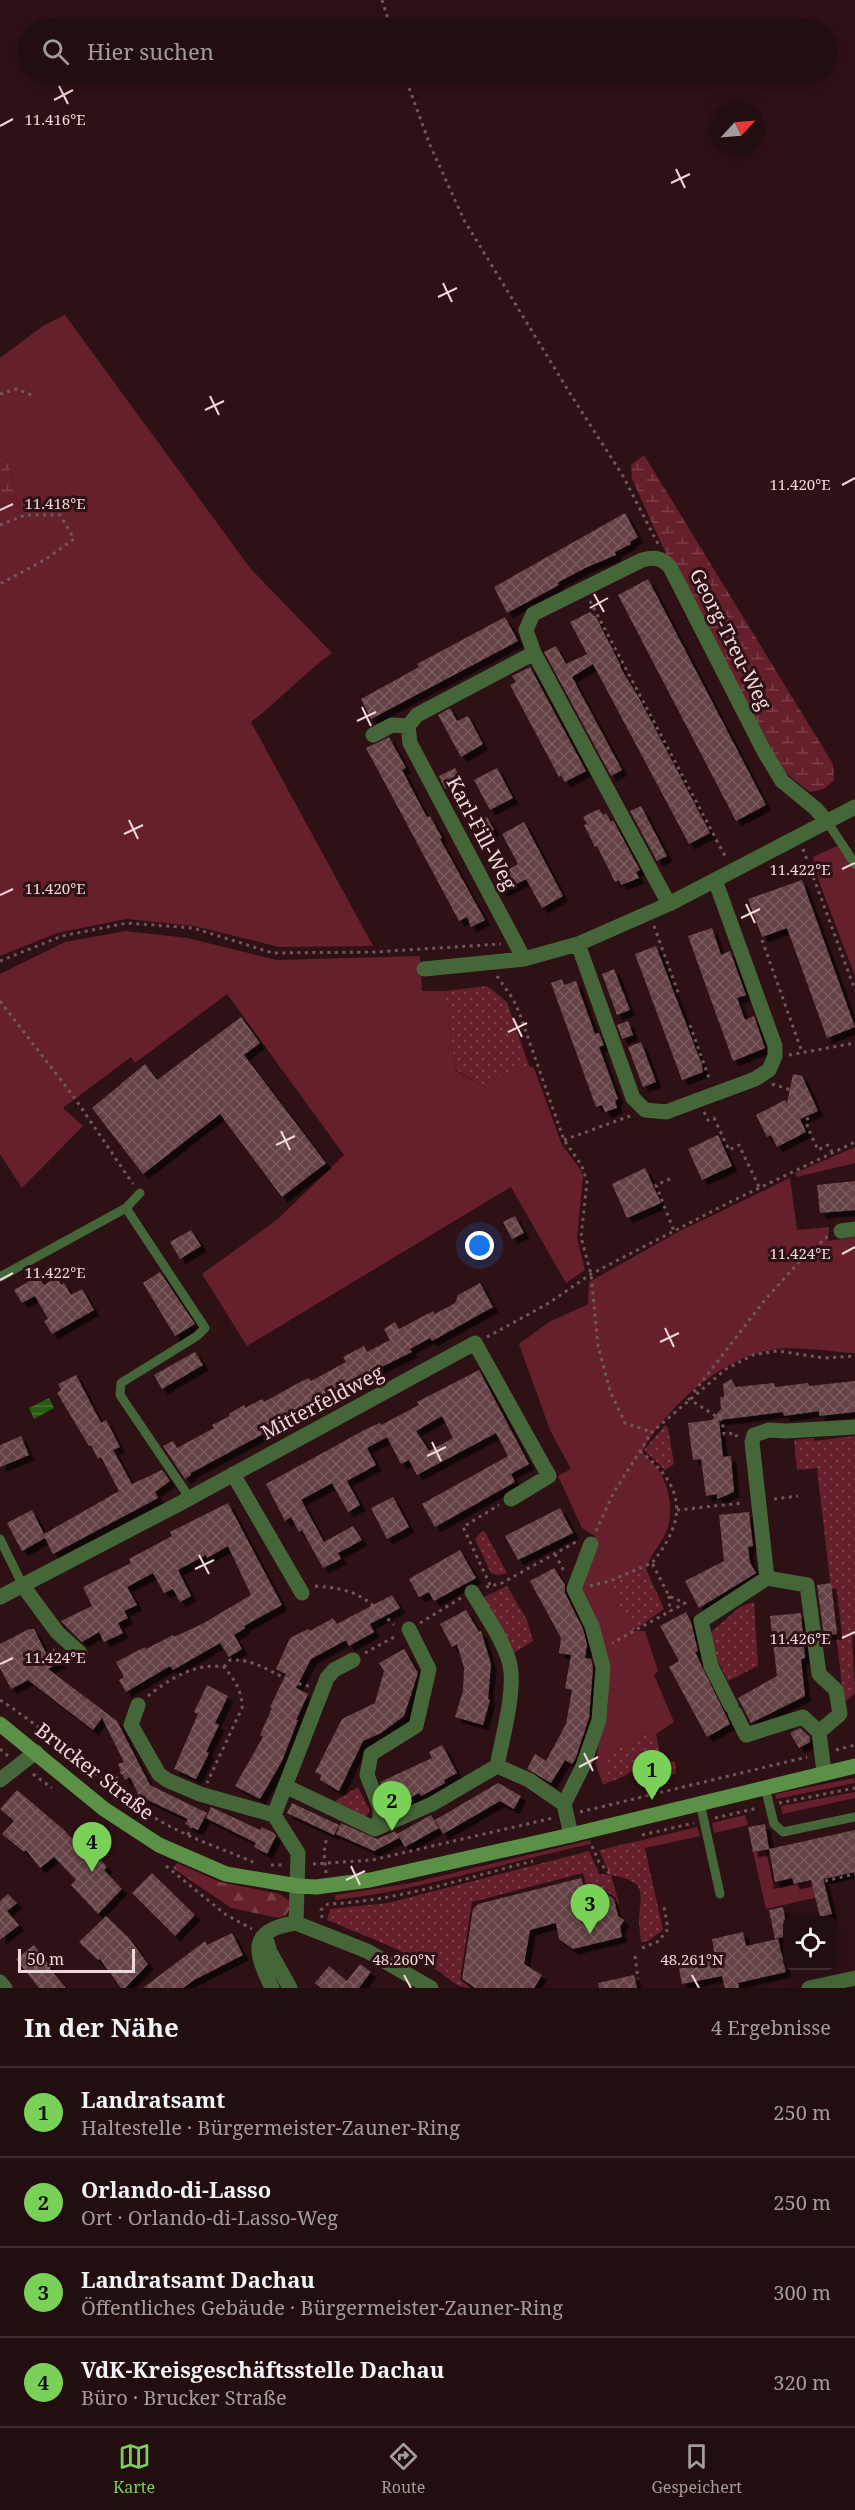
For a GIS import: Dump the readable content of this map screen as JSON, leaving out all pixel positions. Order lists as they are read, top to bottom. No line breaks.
{"streets":{"main road":["Brucker Straße"],"street":["Georg-Treu-Weg","Karl-Fill-Weg","Mitterfeldweg"]},"scale_bar":"50 m","north":"top right","page":{"search":"Hier suchen","pins":["1","2","4","3"],"scale":"50 m","heading":["In der Nähe","4 Ergebnisse"],"list":[{"mark":"1","name":"Landratsamt","note":"Haltestelle · Bürgermeister-Zauner-Ring","value":"250 m"},{"mark":"2","name":"Orlando-di-Lasso","note":"Ort · Orlando-di-Lasso-Weg","value":"250 m"},{"mark":"3","name":"Landratsamt Dachau","note":"Öffentliches Gebäude · Bürgermeister-Zauner-Ring","value":"300 m"},{"mark":"4","name":"VdK-Kreisgeschäftsstelle Dachau","note":"Büro · Brucker Straße","value":"320 m"}],"nav":["Karte","Route","Gespeichert"]},"coordinates":["11.416°E","11.420°E","11.418°E","11.422°E","11.424°E","11.426°E","48.260°N","48.261°N"]}
